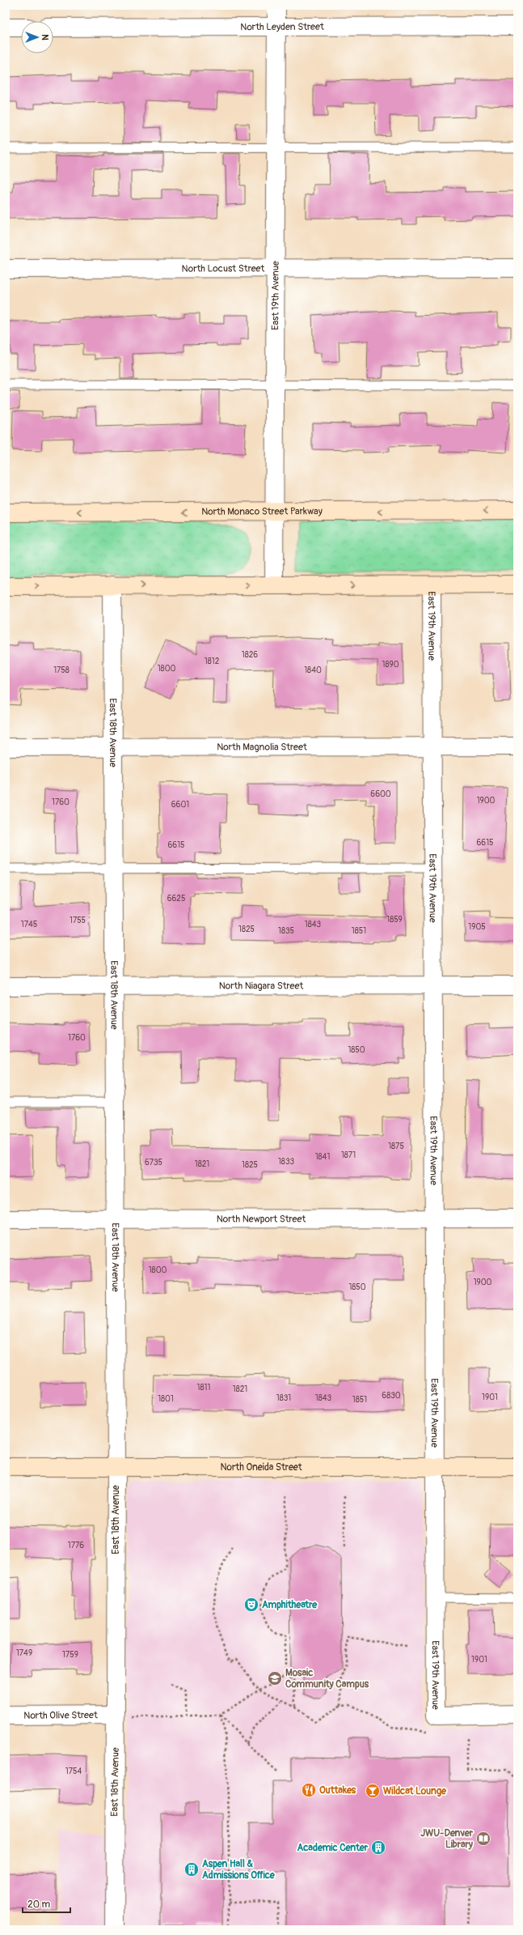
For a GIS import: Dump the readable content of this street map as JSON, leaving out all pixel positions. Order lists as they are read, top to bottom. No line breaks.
{"streets":{"main road":["North Monaco Street Parkway","North Oneida Street"],"street":["North Leyden Street","North Locust Street","East 19th Avenue","East 18th Avenue","North Magnolia Street","North Niagara Street","North Newport Street","North Olive Street"]},"crossings":[["North Leyden Street","East 19th Avenue"],["North Locust Street","East 19th Avenue"],["East 19th Avenue","North Monaco Street Parkway"],["East 19th Avenue","North Magnolia Street"],["East 19th Avenue","North Niagara Street"],["East 19th Avenue","North Newport Street"],["East 19th Avenue","North Oneida Street"],["East 18th Avenue","North Magnolia Street"],["East 18th Avenue","North Niagara Street"],["East 18th Avenue","North Newport Street"],["East 18th Avenue","North Oneida Street"],["East 18th Avenue","North Olive Street"]],"places":{"theatre":["Amphitheatre"],"school or university":["Mosaic Community Campus"],"restaurant":["Outtakes"],"bar":["Wildcat Lounge"],"library":["JWU-Denver Library"],"building":["Academic Center","Aspen Hall & Admissions Office"]},"house_numbers":["1826","1812","1890","1800","1758","1840","6600","1900","1760","6601","6615","6615","6625","1859","1755","1745","1843","1905","1825","1835","1851","1760","1850","1875","1871","1841","1833","6735","1821","1825","1800","1900","1850","1811","1821","6830","1901","1831","1843","1801","1851","1776","1749","1759","1901","1754"],"scale_bar":"20 m","north":"right"}
